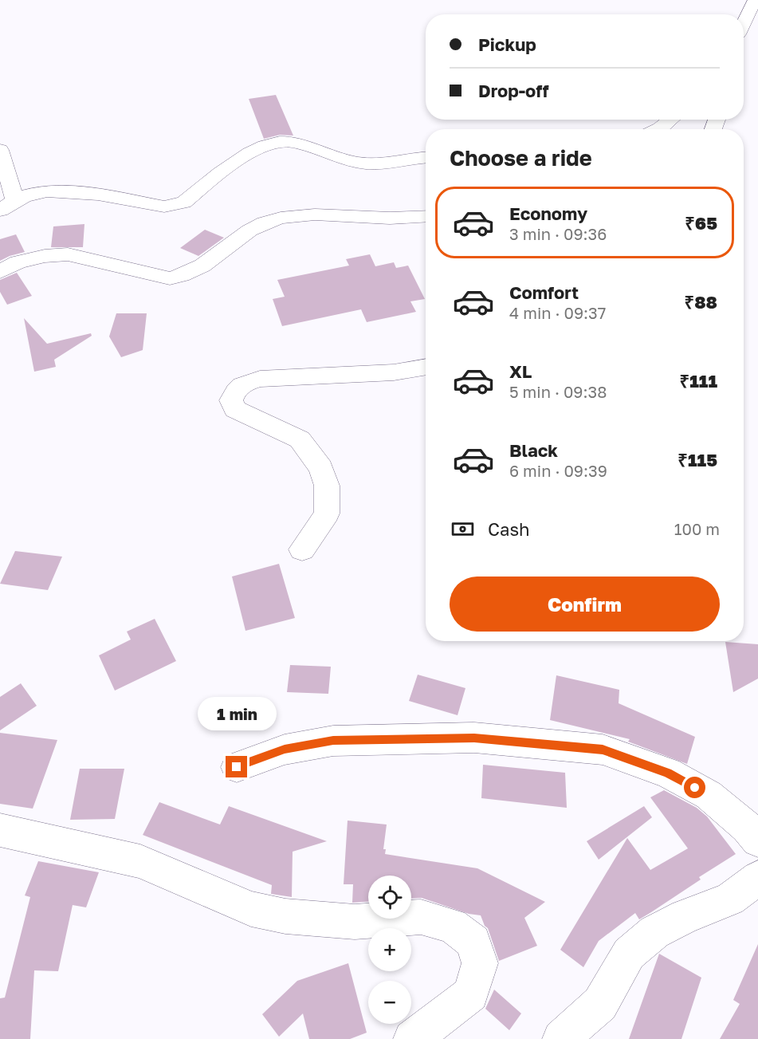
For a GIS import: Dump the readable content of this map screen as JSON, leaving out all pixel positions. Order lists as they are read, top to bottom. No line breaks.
{"page":{"banner":["Pickup","Drop-off"],"heading":"Choose a ride","list":[{"name":"Economy","note":"3 min · 09:36","value":"₹65"},{"name":"Comfort","note":"4 min · 09:37","value":"₹88"},{"name":"XL","note":"5 min · 09:38","value":"₹111"},{"name":"Black","note":"6 min · 09:39","value":"₹115"}],"pay":["Cash","100 m"],"buttons":"Confirm","bubble":"1 min","map_buttons":["+","−"]}}
